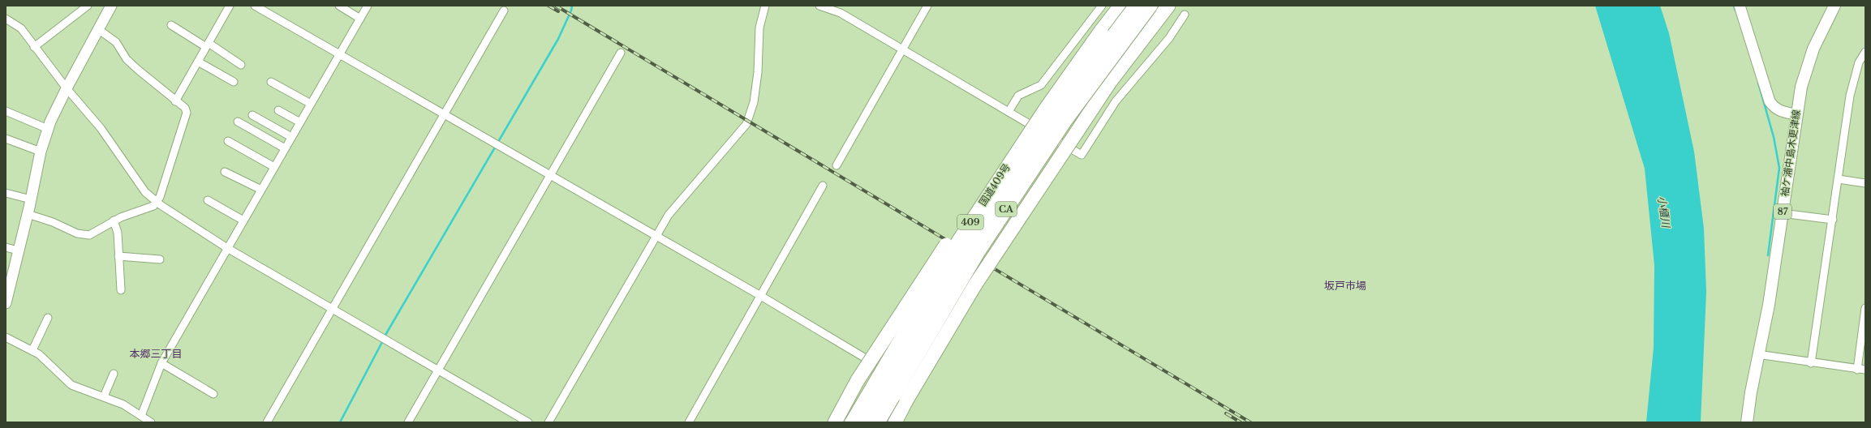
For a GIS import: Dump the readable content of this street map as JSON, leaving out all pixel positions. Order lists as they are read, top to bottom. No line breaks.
{"streets":{"highway":["国道409号","CA","409"],"main road":["袖ケ浦中島木更津線","87"]},"districts":["坂戸市場","本郷三丁目"],"water":["小櫃川"]}
